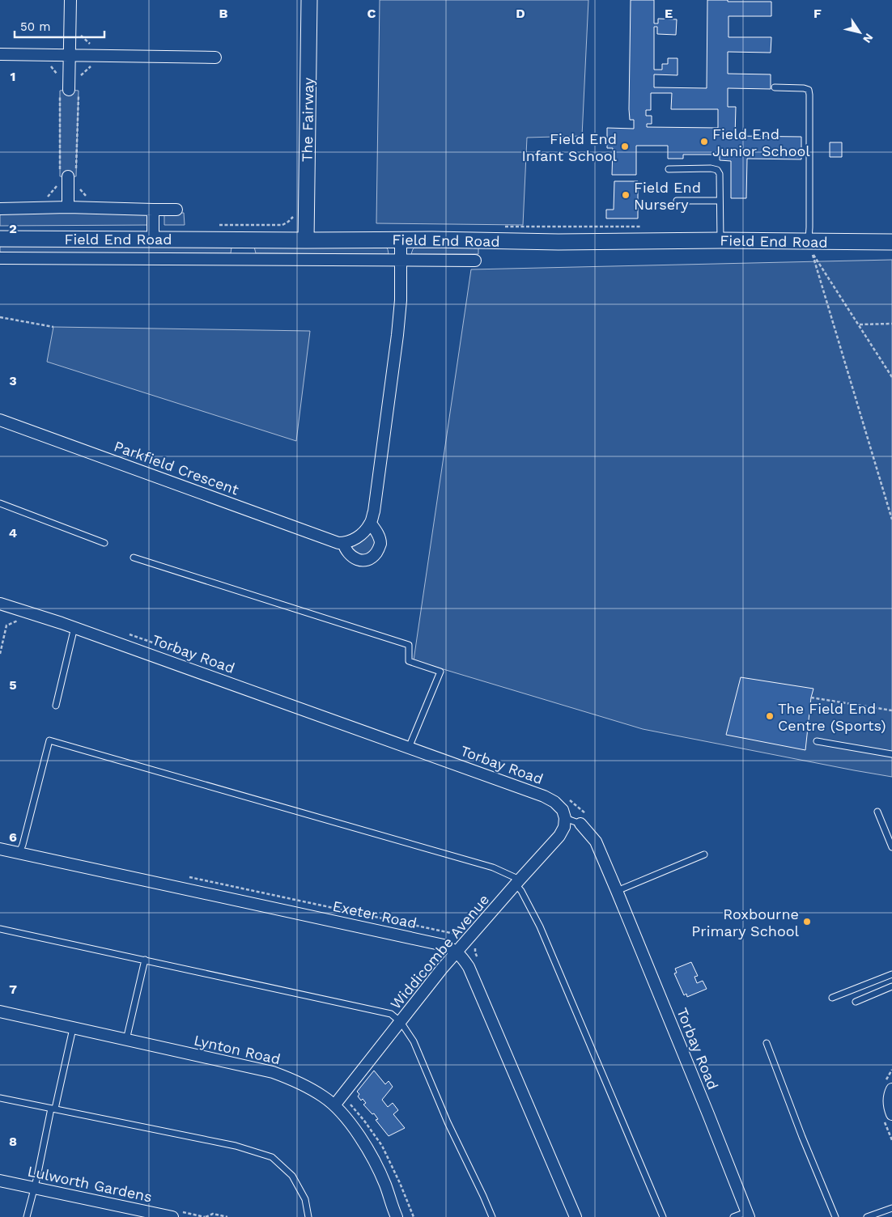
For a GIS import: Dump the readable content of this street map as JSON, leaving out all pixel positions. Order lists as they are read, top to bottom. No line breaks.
{"streets":{"street":["The Fairway","Field End Road","Parkfield Crescent","Torbay Road","Exeter Road","Widdicombe Avenue","Lynton Road","Lulworth Gardens"]},"crossings":[["The Fairway","Field End Road"],["Torbay Road","Widdicombe Avenue"],["Exeter Road","Widdicombe Avenue"],["Widdicombe Avenue","Lynton Road"]],"places":["Field End Junior School","Field End Infant School","Field End Nursery","The Field End Centre (Sports)","Roxbourne Primary School"],"scale_bar":"50 m","north":"bottom right","grid":{"columns":["B","C","D","E","F"],"rows":["1","2","3","4","5","6","7","8"]}}
